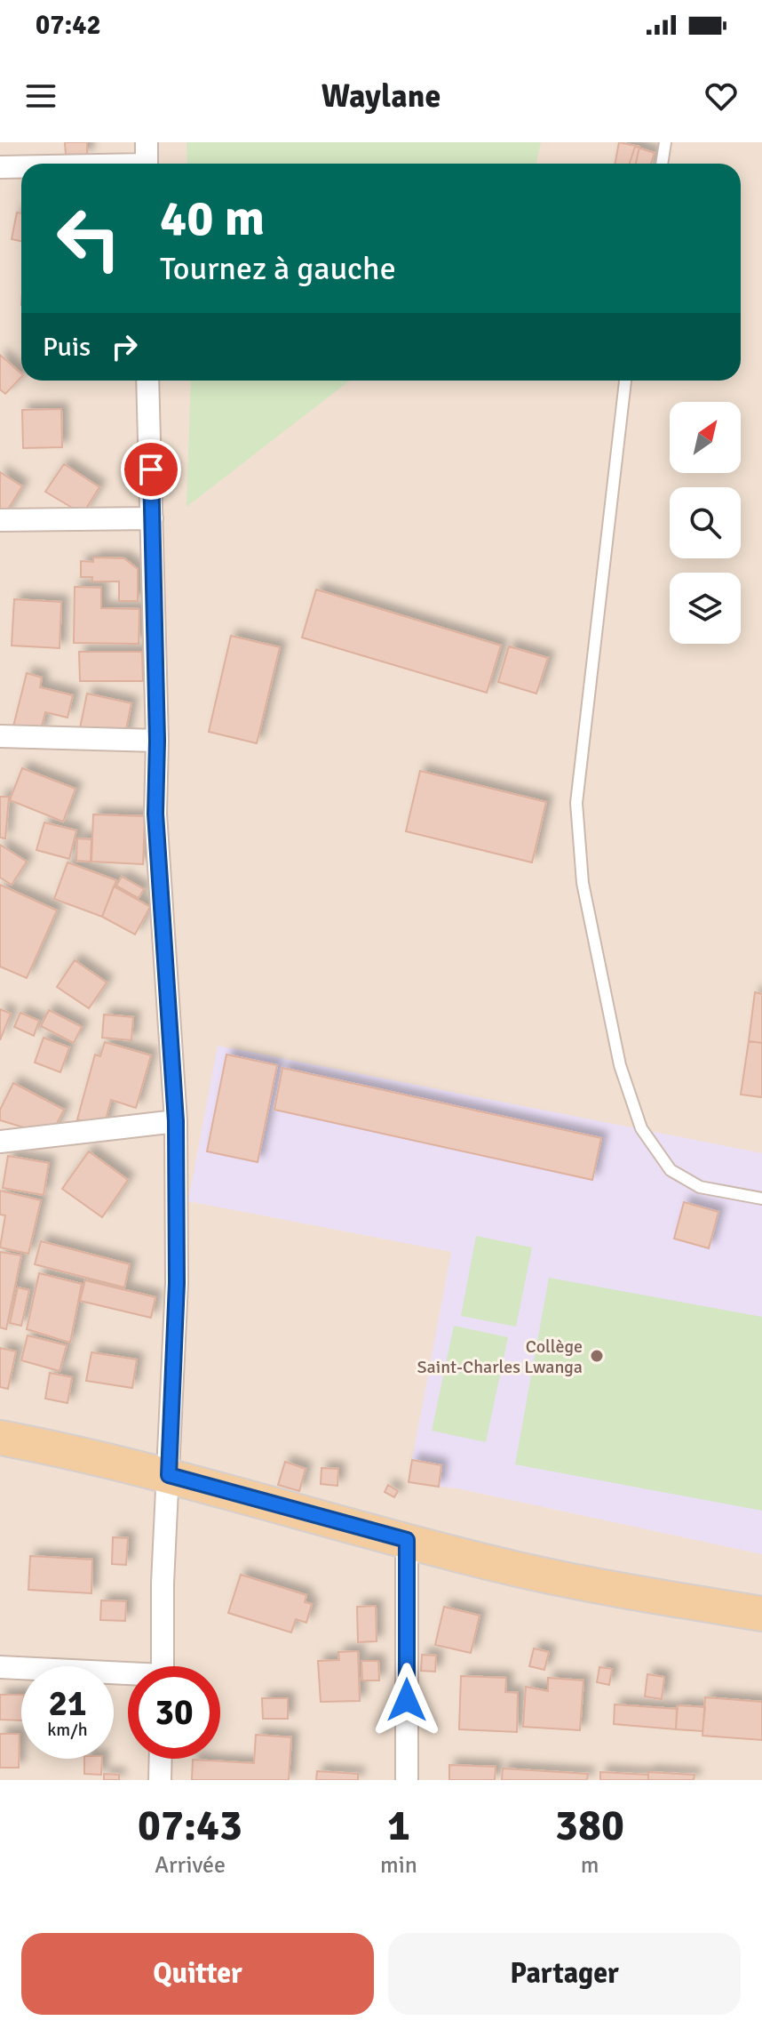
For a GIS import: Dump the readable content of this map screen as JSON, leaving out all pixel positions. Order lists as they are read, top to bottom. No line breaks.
{"places":["Collège Saint-Charles Lwanga"],"north":"top right","page":{"status":"07:42","header":"Waylane","turn":["40 m","Tournez à gauche"],"then":"Puis","speed":"21 km/h","limit":"30","eta":["07:43","Arrivée","1","min","380","m"],"buttons":["Quitter","Partager"]}}
